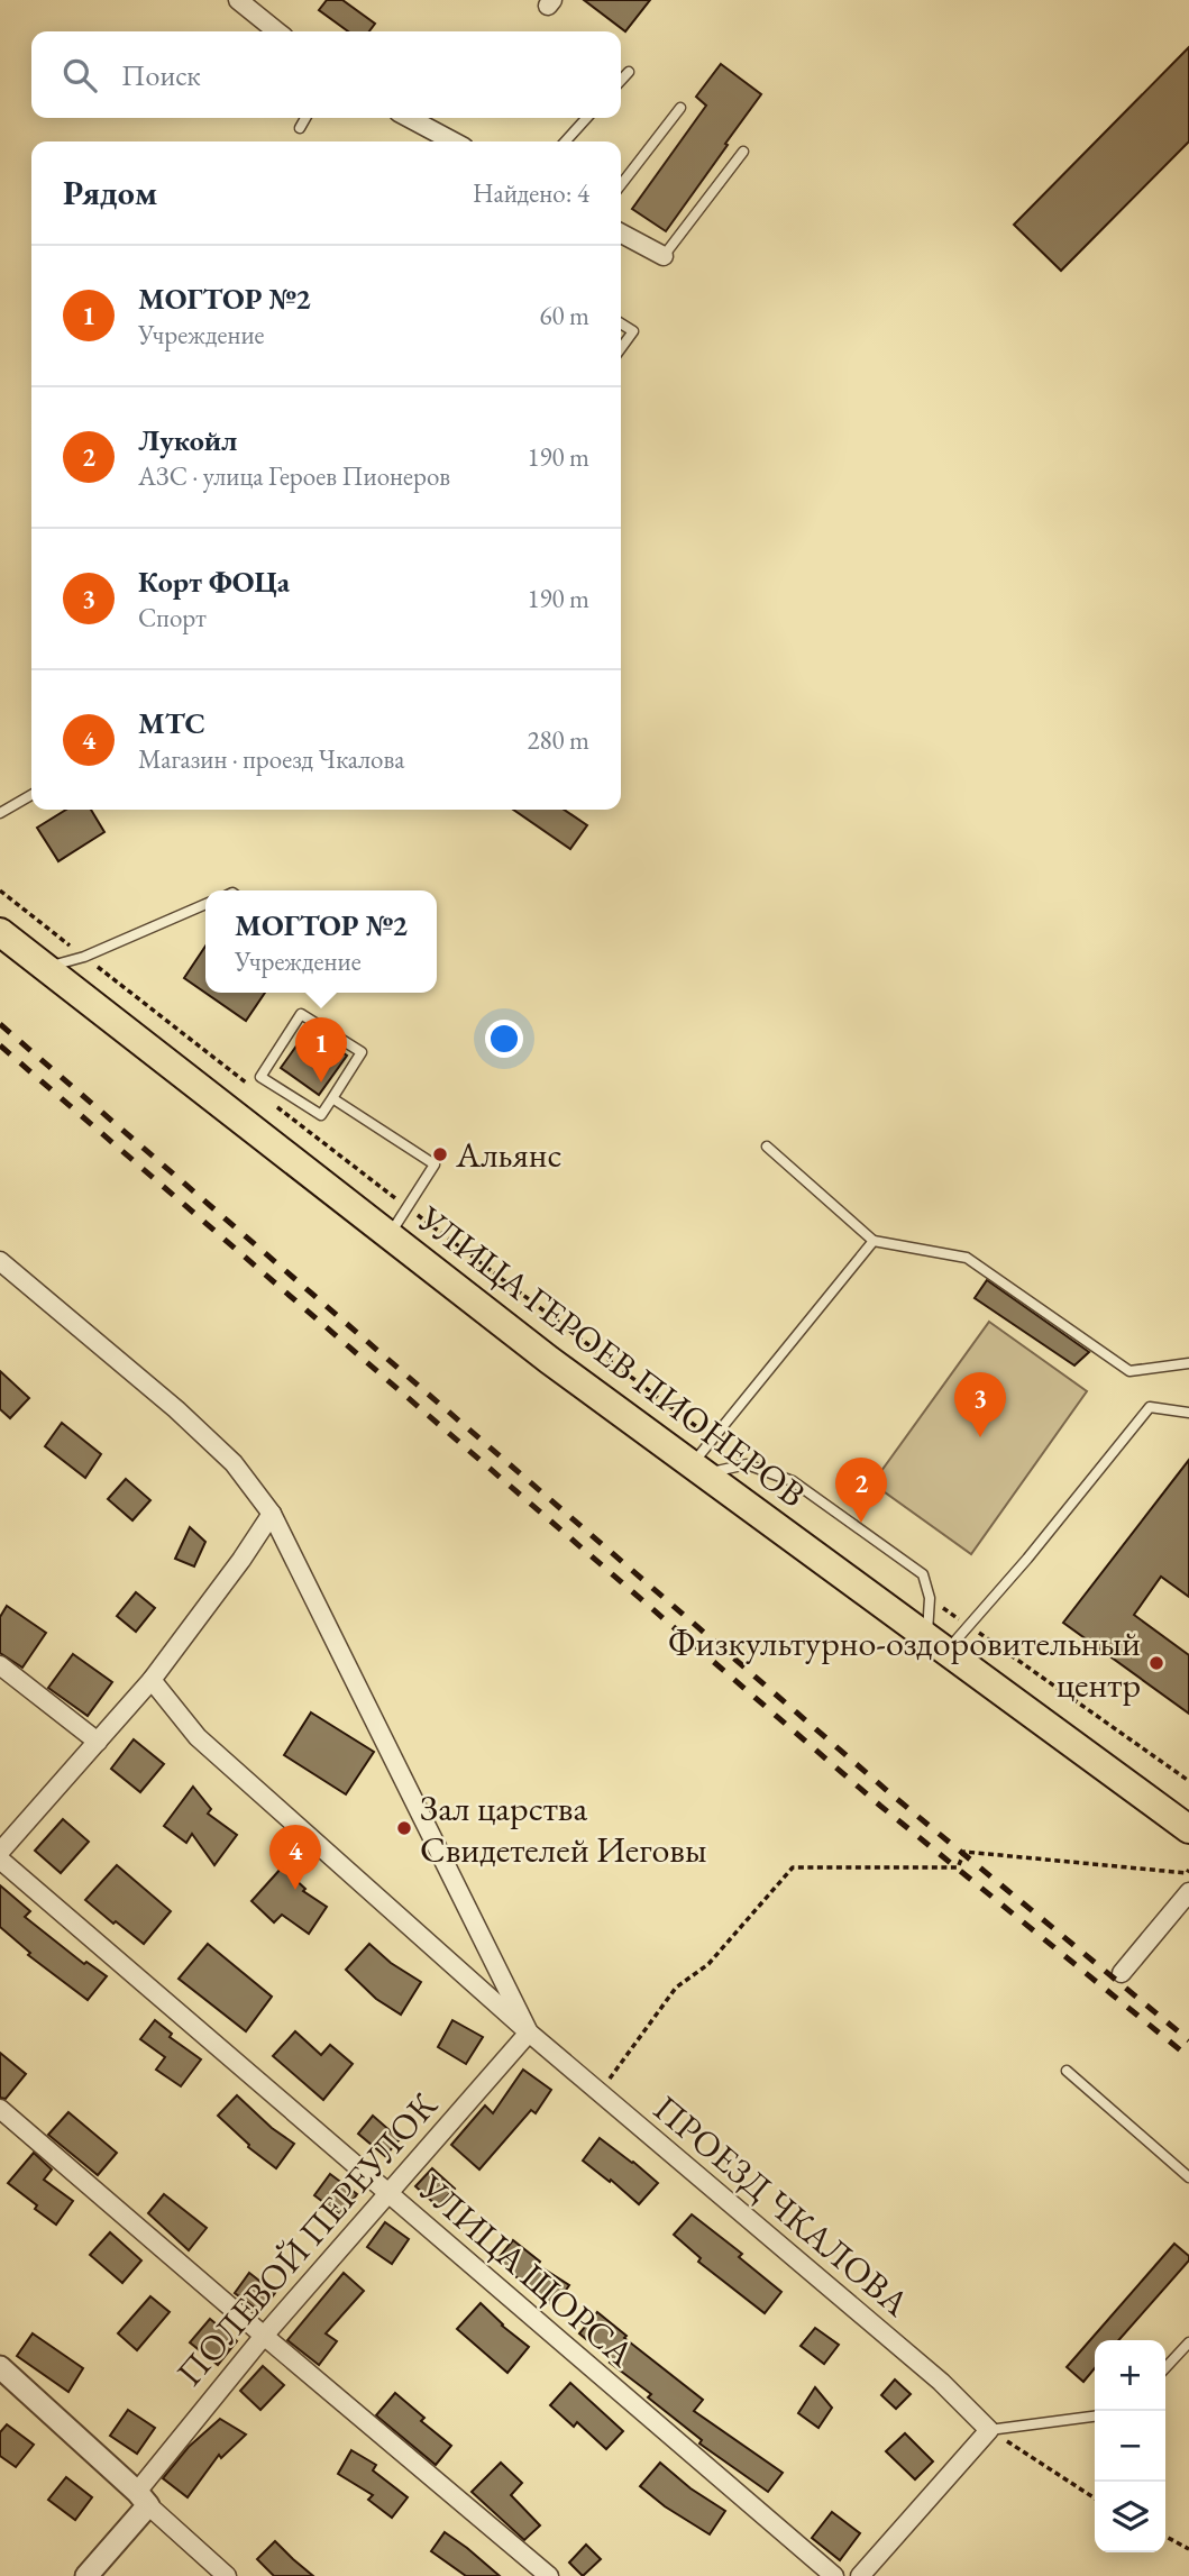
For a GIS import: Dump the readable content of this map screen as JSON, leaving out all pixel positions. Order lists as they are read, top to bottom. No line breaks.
{"streets":{"main road":["УЛИЦА ГЕРОЕВ ПИОНЕРОВ"],"street":["ПРОЕЗД ЧКАЛОВА","ПОЛЕВОЙ ПЕРЕУЛОК","УЛИЦА ЩОРСА"]},"crossings":[["ПРОЕЗД ЧКАЛОВА","ПОЛЕВОЙ ПЕРЕУЛОК"],["ПОЛЕВОЙ ПЕРЕУЛОК","УЛИЦА ЩОРСА"]],"places":["Альянс","Физкультурно-оздоровительный центр","Зал царства Свидетелей Иеговы"],"page":{"search":"Поиск","heading":["Рядом","Найдено: 4"],"list":[{"mark":"1","name":"МОГТОР №2","note":"Учреждение","value":"60 m"},{"mark":"2","name":"Лукойл","note":"АЗС · улица Героев Пионеров","value":"190 m"},{"mark":"3","name":"Корт ФОЦа","note":"Спорт","value":"190 m"},{"mark":"4","name":"МТС","note":"Магазин · проезд Чкалова","value":"280 m"}],"popup":["МОГТОР №2","Учреждение"],"pins":["1","3","2","4"],"map_buttons":["+","−"]}}
